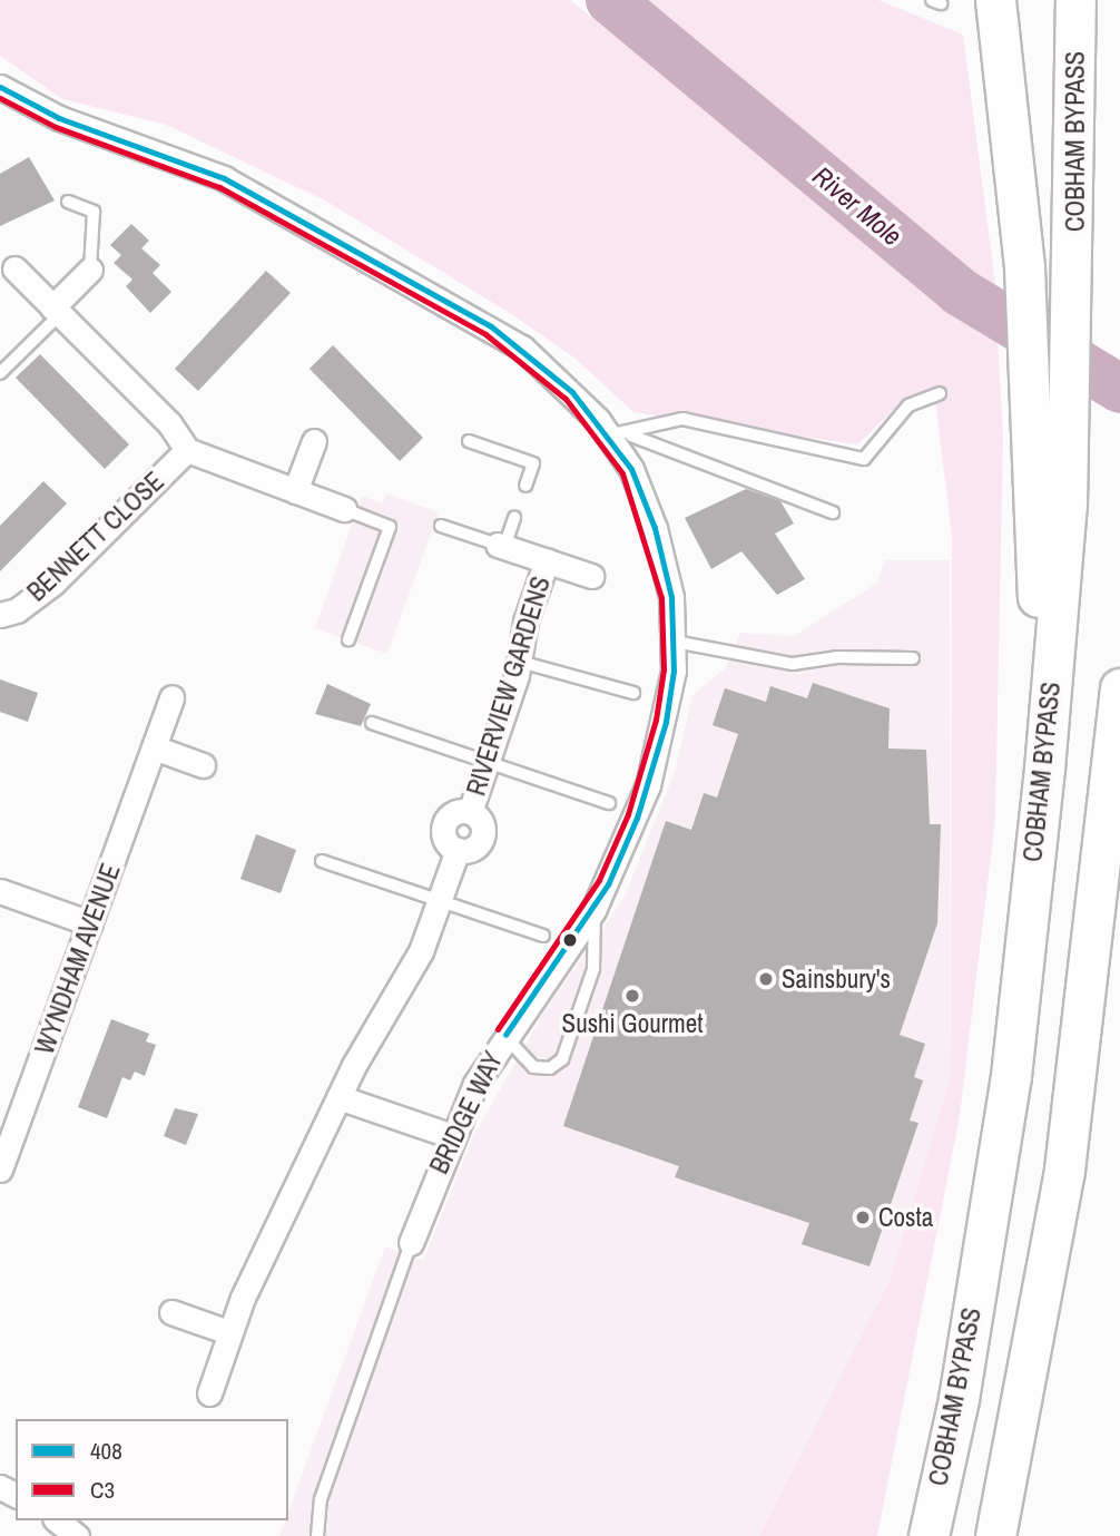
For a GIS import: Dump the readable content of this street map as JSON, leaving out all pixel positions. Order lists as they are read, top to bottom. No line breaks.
{"streets":{"highway":["COBHAM BYPASS"],"street":["BENNETT CLOSE","RIVERVIEW GARDENS","WYNDHAM AVENUE","BRIDGE WAY"]},"water":["River Mole"],"places":["Sainsbury's","Sushi Gourmet","Costa"],"lines":["transit line 408","transit line C3"],"legend":["408","C3"]}
